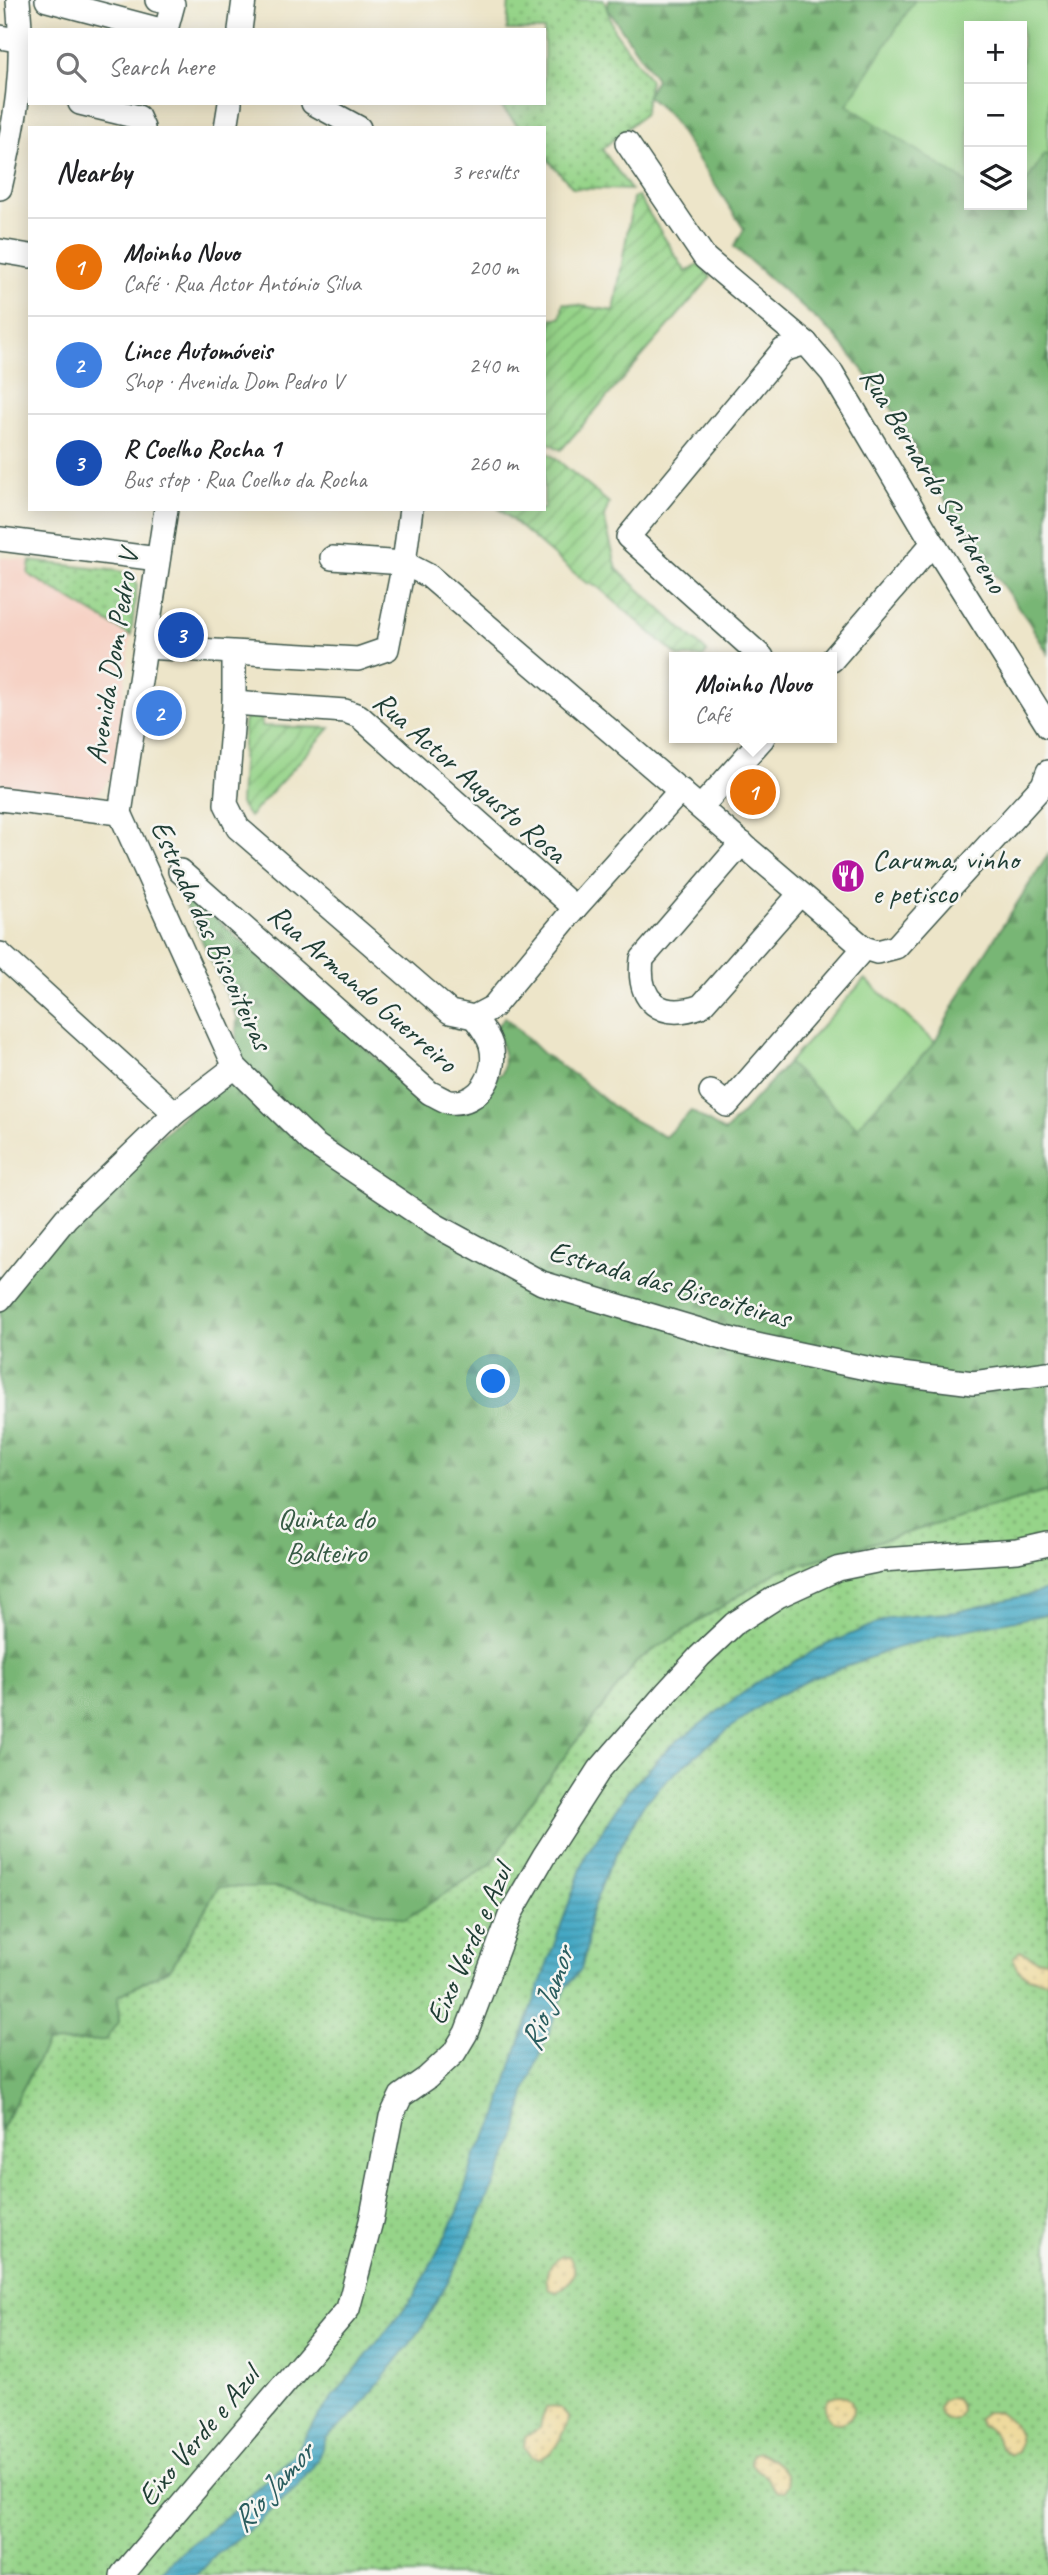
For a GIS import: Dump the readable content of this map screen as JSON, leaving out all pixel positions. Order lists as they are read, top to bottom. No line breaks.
{"streets":{"street":["Rua Bernardo Santareno","Avenida Dom Pedro V","Rua Actor Augusto Rosa","Estrada das Biscoiteiras","Rua Armando Guerreiro","Eixo Verde e Azul"]},"crossings":[["Avenida Dom Pedro V","Estrada das Biscoiteiras"]],"water":["Rio Jamor"],"parks":["Quinta do Balteiro"],"places":{"restaurant":["Caruma, vinho e petisco"]},"page":{"map_buttons":["+","−"],"search":"Search here","heading":["Nearby","3 results"],"list":[{"mark":"1","name":"Moinho Novo","note":"Café · Rua Actor António Silva","value":"200 m"},{"mark":"2","name":"Lince Automóveis","note":"Shop · Avenida Dom Pedro V","value":"240 m"},{"mark":"3","name":"R Coelho Rocha 1","note":"Bus stop · Rua Coelho da Rocha","value":"260 m"}],"pins":["3","2","1"],"popup":["Moinho Novo","Café"]}}
